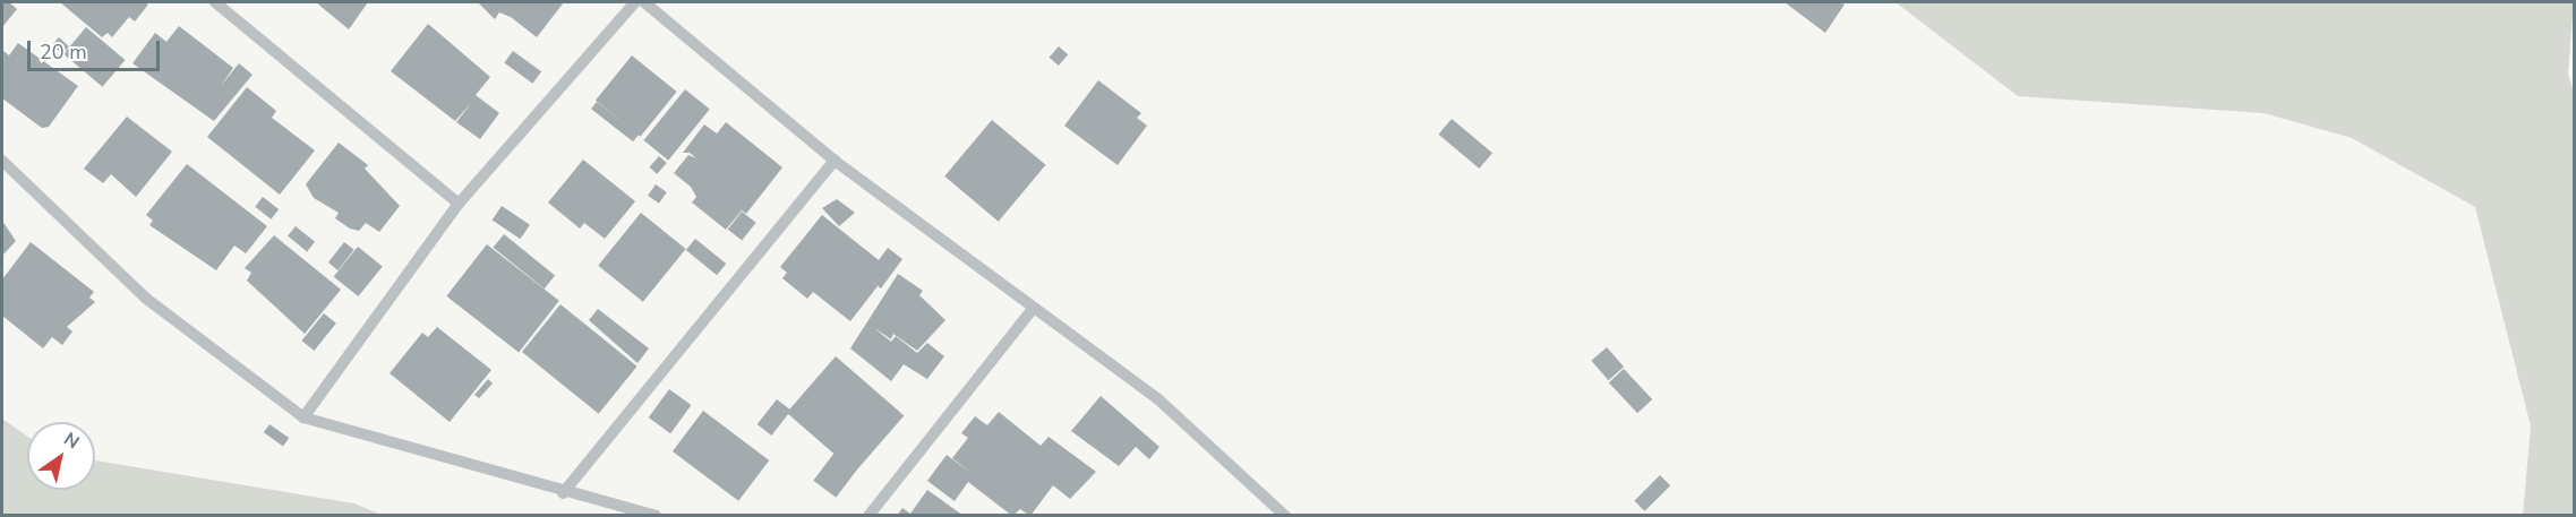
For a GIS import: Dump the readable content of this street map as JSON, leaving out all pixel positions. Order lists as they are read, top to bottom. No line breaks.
{"scale_bar":"20 m","north":"top right"}
